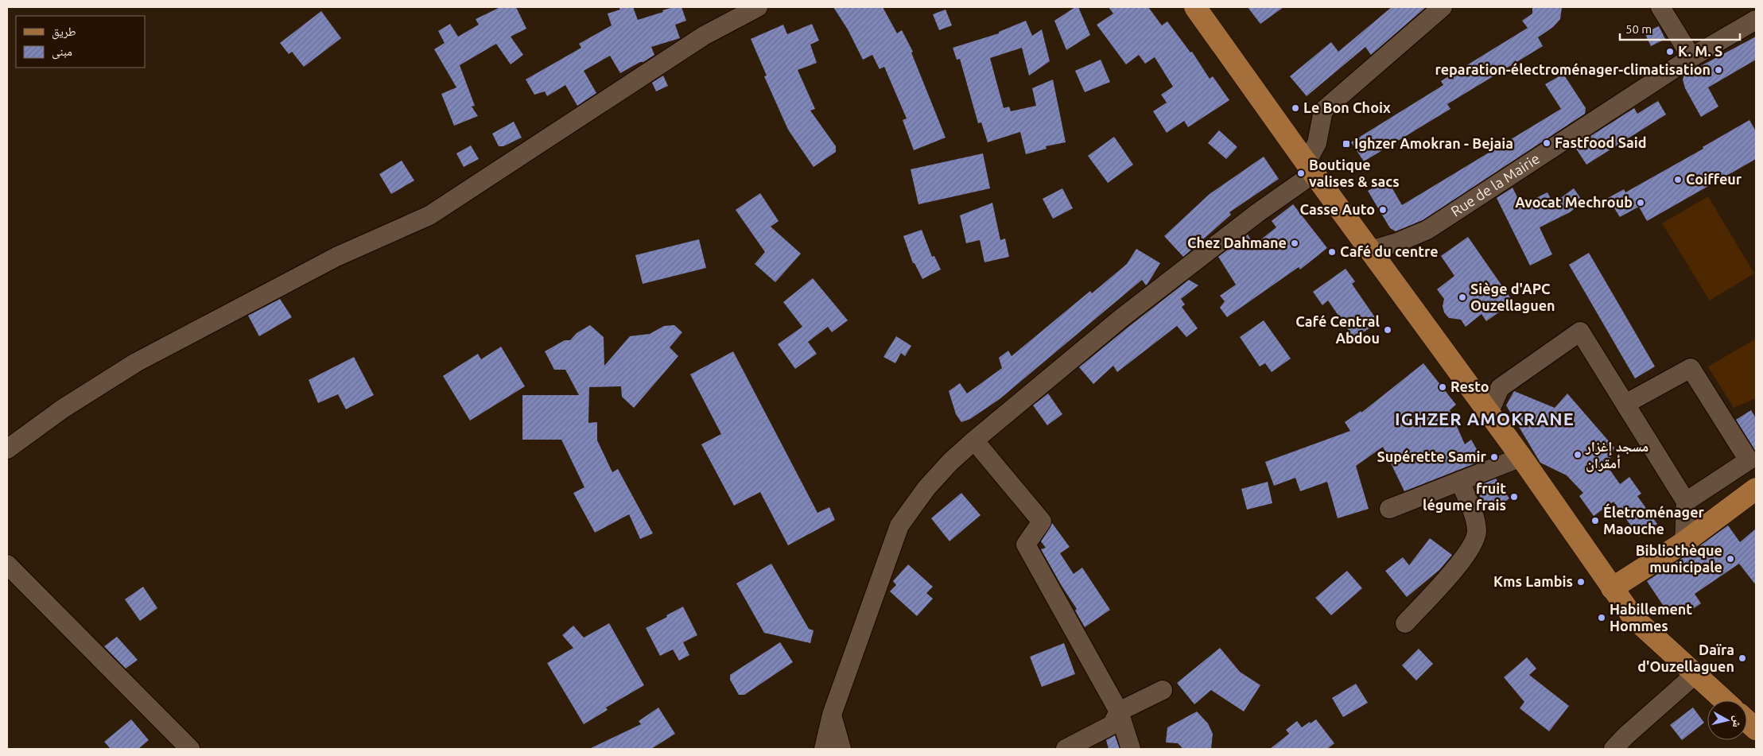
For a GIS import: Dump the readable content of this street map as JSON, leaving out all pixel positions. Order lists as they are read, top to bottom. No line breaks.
{"streets":{"street":["Rue de la Mairie"]},"districts":["IGHZER AMOKRANE"],"places":{"other":["K. M. S","reparation-électroménager-climatisation","Le Bon Choix","Fastfood Said","Boutique valises & sacs","Coiffeur","Avocat Mechroub","Casse Auto","Chez Dahmane","Café du centre","Siège d'APC Ouzellaguen","Café Central Abdou","Resto","مسجد إغزار أمقران","Supérette Samir","fruit légume frais","Életroménager Maouche","Bibliothèque municipale","Kms Lambis","Habillement Hommes","Daïra d'Ouzellaguen"],"transit":["Ighzer Amokran - Bejaia"]},"legend":["طريق","مبنى"],"scale_bar":"50 m","north":"right"}
